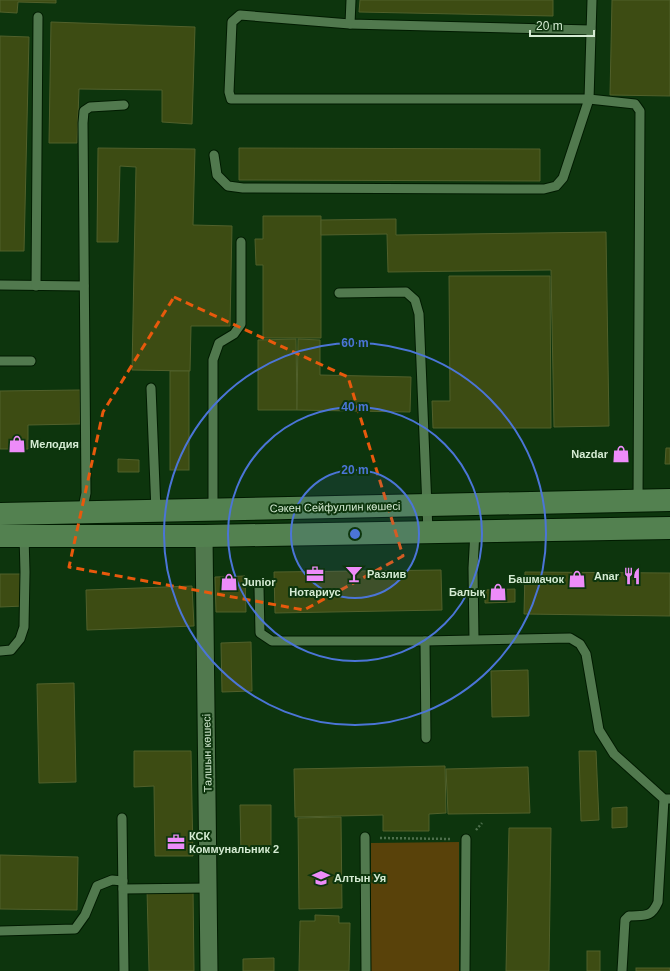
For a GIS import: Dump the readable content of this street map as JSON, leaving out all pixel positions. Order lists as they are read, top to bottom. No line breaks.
{"streets":{"main road":["Сәкен Сейфуллин көшесі"],"street":["Талшын көшесі"]},"places":{"shop":["Мелодия","Nazdar","Башмачок","Junior","Балық"],"office":["Нотариус","КСК Коммунальник 2"],"bar":["Разлив"],"restaurant":["Anar"],"school or university":["Алтын Уя"]},"scale_bar":"20 m","rings":["60 m","40 m","20 m"]}
